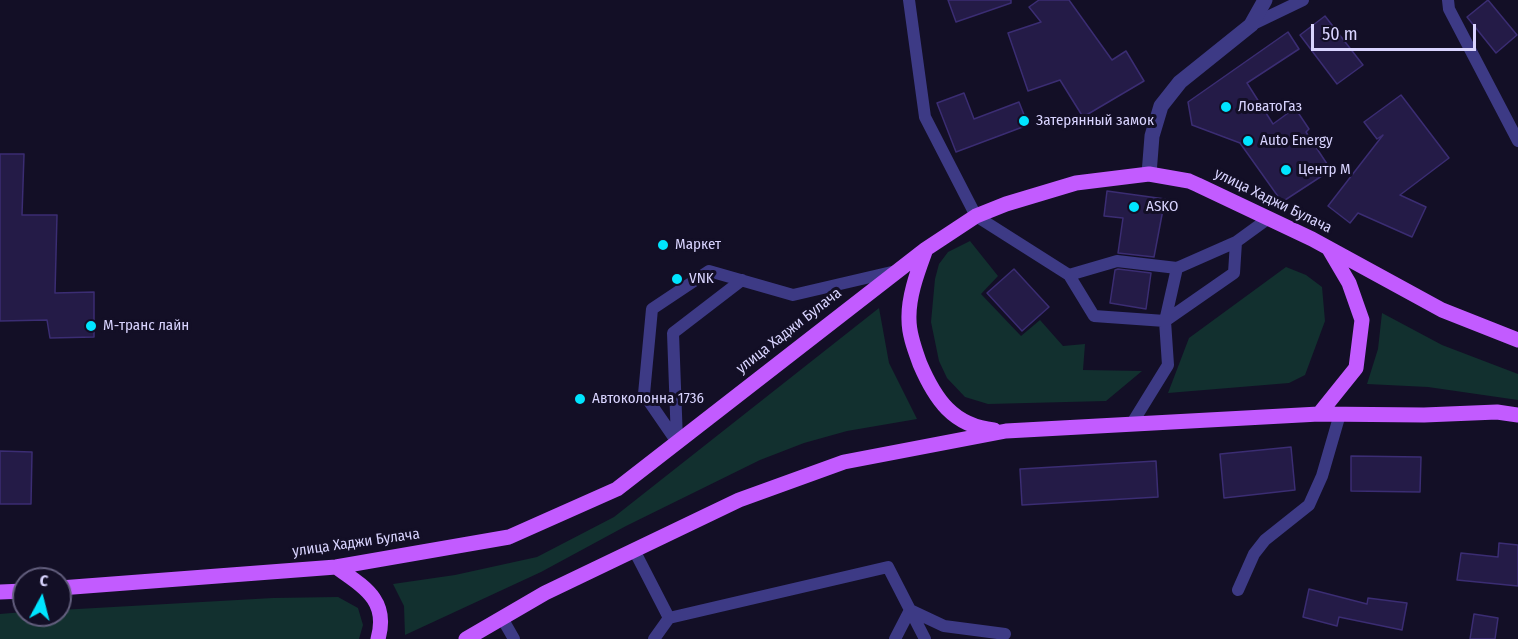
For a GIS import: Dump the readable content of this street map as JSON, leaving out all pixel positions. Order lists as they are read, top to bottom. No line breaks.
{"streets":{"main road":["улица Хаджи Булача"]},"places":["ЛоватоГаз","Затерянный замок","Auto Energy","Центр М","ASKO","Маркет","VNK","М-транс лайн","Автоколонна 1736"],"scale_bar":"50 m","north":"top"}
